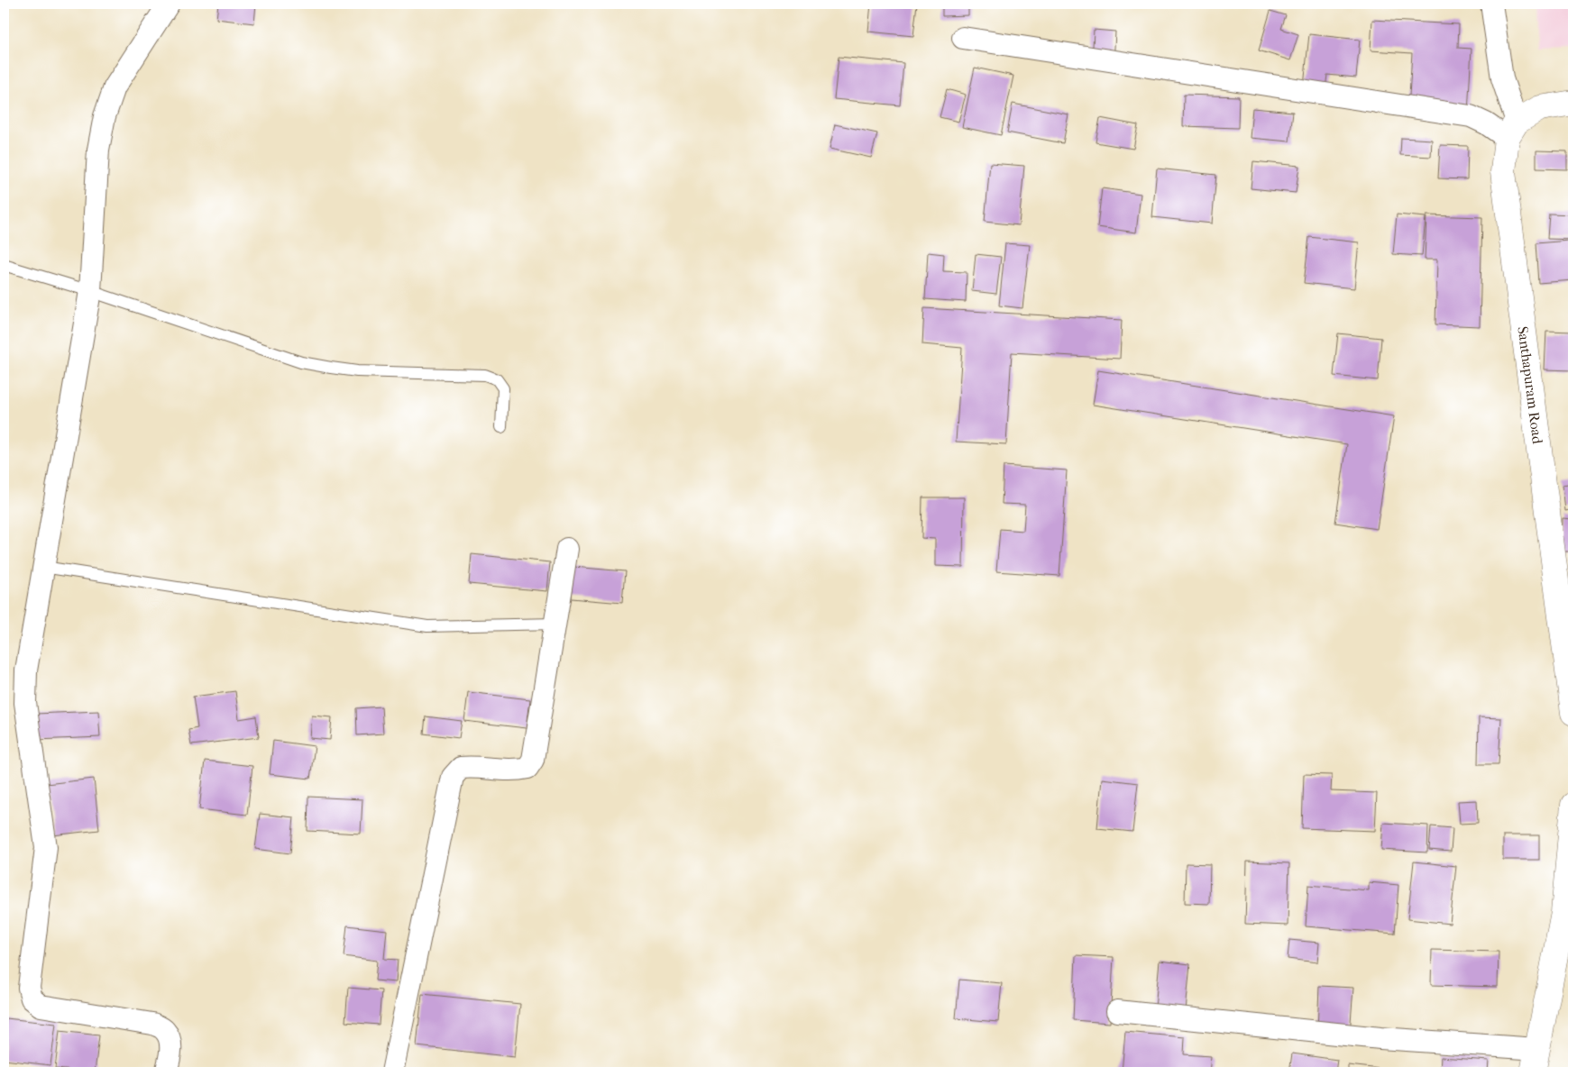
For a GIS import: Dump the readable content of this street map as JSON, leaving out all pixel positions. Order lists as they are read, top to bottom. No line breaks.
{"streets":{"main road":["Santhapuram Road"]}}
